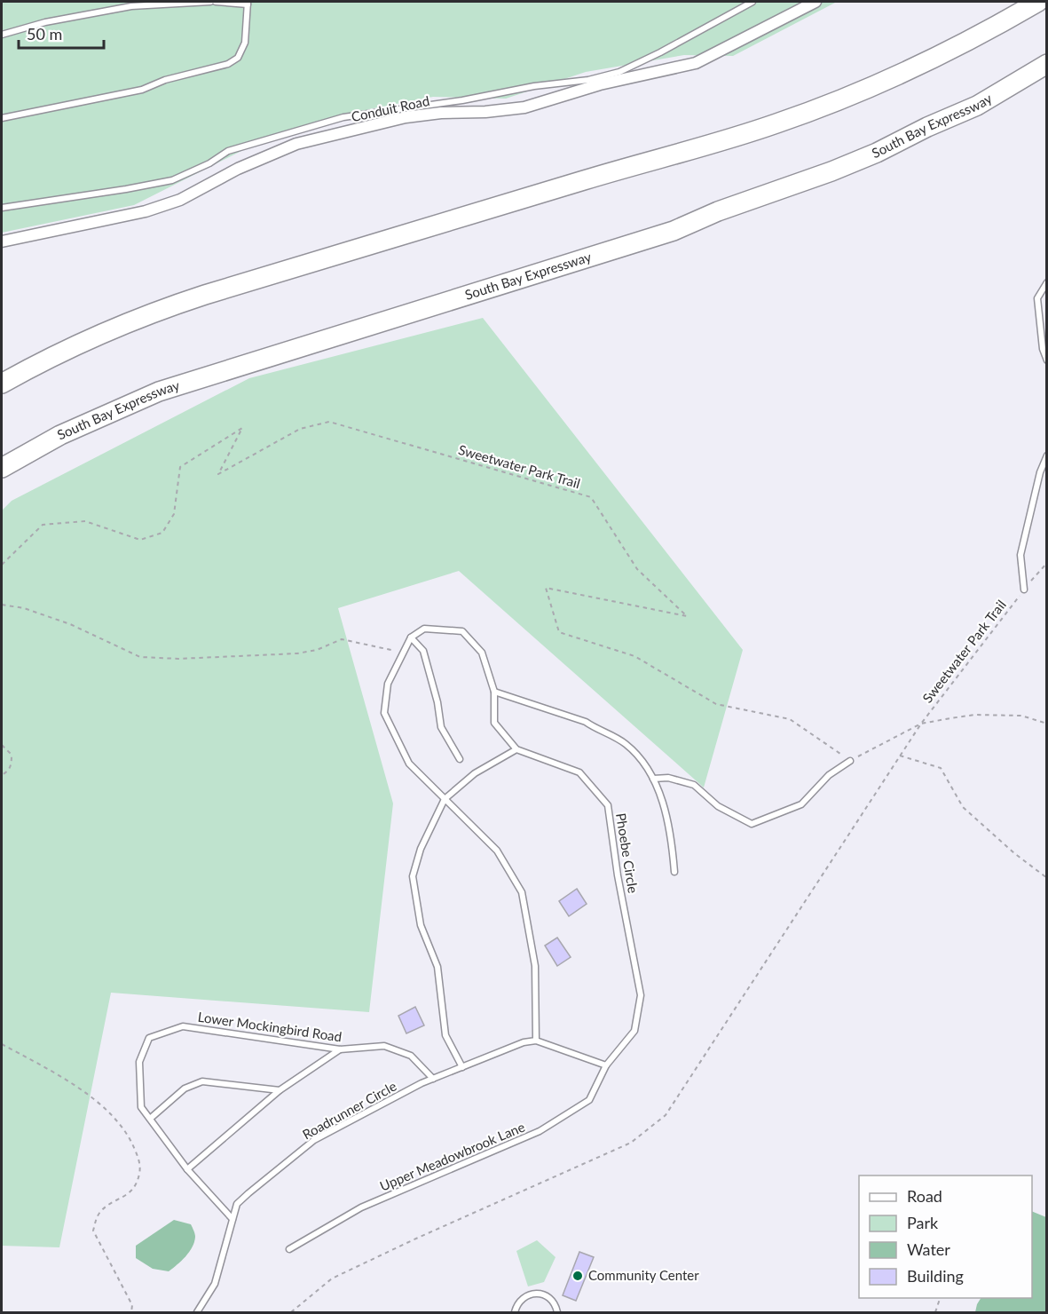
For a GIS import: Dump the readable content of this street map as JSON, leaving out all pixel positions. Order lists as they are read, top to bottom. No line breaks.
{"streets":{"highway":["South Bay Expressway"],"street":["Conduit Road"],"lane":["Phoebe Circle","Lower Mockingbird Road","Roadrunner Circle","Upper Meadowbrook Lane"],"path":["Sweetwater Park Trail"]},"crossings":[["Phoebe Circle","Upper Meadowbrook Lane"],["Lower Mockingbird Road","Roadrunner Circle"]],"places":["Community Center"],"legend":["Road","Park","Water","Building"],"scale_bar":"50 m"}
